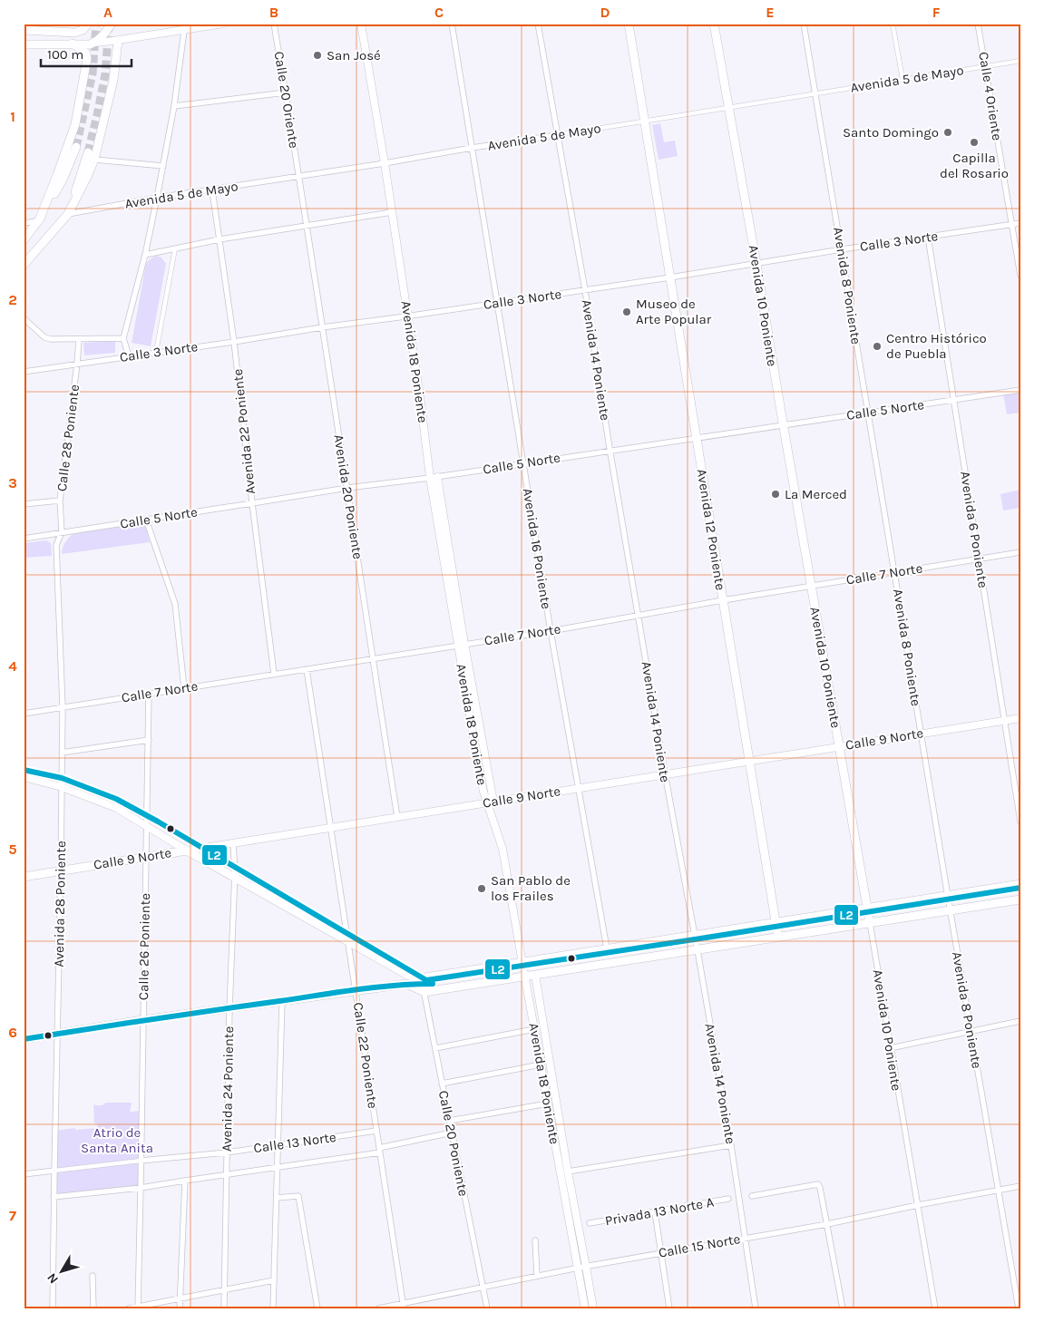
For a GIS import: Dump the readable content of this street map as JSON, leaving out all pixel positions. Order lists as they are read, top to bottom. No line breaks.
{"streets":{"main road":["Avenida 10 Poniente","Avenida 12 Poniente","Calle 9 Norte"],"street":["Avenida 5 de Mayo","Calle 4 Oriente","Calle 20 Oriente","Calle 3 Norte","Avenida 8 Poniente","Avenida 14 Poniente","Avenida 18 Poniente","Calle 5 Norte","Avenida 22 Poniente","Calle 28 Poniente","Avenida 20 Poniente","Avenida 6 Poniente","Avenida 16 Poniente","Calle 7 Norte","Avenida 28 Poniente","Calle 26 Poniente","Calle 22 Poniente","Avenida 24 Poniente","Calle 13 Norte","Calle 20 Poniente","Privada 13 Norte A","Calle 15 Norte"]},"crossings":[["Avenida 5 de Mayo","Calle 4 Oriente"],["Avenida 5 de Mayo","Calle 20 Oriente"],["Avenida 5 de Mayo","Avenida 8 Poniente"],["Avenida 5 de Mayo","Avenida 10 Poniente"],["Avenida 5 de Mayo","Avenida 14 Poniente"],["Avenida 5 de Mayo","Avenida 18 Poniente"],["Avenida 5 de Mayo","Avenida 22 Poniente"],["Avenida 5 de Mayo","Avenida 20 Poniente"],["Avenida 5 de Mayo","Avenida 12 Poniente"],["Avenida 5 de Mayo","Avenida 16 Poniente"],["Calle 4 Oriente","Calle 3 Norte"],["Calle 20 Oriente","Avenida 20 Poniente"],["Calle 3 Norte","Avenida 8 Poniente"],["Calle 3 Norte","Avenida 10 Poniente"],["Calle 3 Norte","Avenida 14 Poniente"],["Calle 3 Norte","Avenida 18 Poniente"],["Calle 3 Norte","Avenida 22 Poniente"],["Calle 3 Norte","Calle 28 Poniente"],["Calle 3 Norte","Avenida 20 Poniente"],["Calle 3 Norte","Avenida 12 Poniente"],["Calle 3 Norte","Avenida 6 Poniente"],["Calle 3 Norte","Avenida 16 Poniente"],["Avenida 8 Poniente","Calle 5 Norte"],["Avenida 8 Poniente","Calle 7 Norte"],["Avenida 8 Poniente","Calle 9 Norte"],["Avenida 8 Poniente","Calle 15 Norte"],["Avenida 10 Poniente","Calle 5 Norte"],["Avenida 10 Poniente","Calle 7 Norte"],["Avenida 10 Poniente","Calle 9 Norte"],["Avenida 10 Poniente","Calle 15 Norte"],["Avenida 14 Poniente","Calle 5 Norte"],["Avenida 14 Poniente","Calle 7 Norte"],["Avenida 14 Poniente","Calle 9 Norte"],["Avenida 14 Poniente","Calle 15 Norte"],["Avenida 18 Poniente","Calle 5 Norte"],["Avenida 18 Poniente","Calle 7 Norte"],["Avenida 18 Poniente","Calle 9 Norte"],["Avenida 18 Poniente","Calle 15 Norte"],["Calle 5 Norte","Avenida 22 Poniente"],["Calle 5 Norte","Avenida 20 Poniente"],["Calle 5 Norte","Avenida 12 Poniente"],["Calle 5 Norte","Avenida 6 Poniente"],["Calle 5 Norte","Avenida 16 Poniente"],["Calle 5 Norte","Avenida 28 Poniente"],["Avenida 22 Poniente","Calle 7 Norte"],["Calle 28 Poniente","Avenida 28 Poniente"],["Avenida 20 Poniente","Calle 7 Norte"],["Avenida 20 Poniente","Calle 9 Norte"],["Avenida 12 Poniente","Calle 7 Norte"],["Avenida 12 Poniente","Calle 9 Norte"],["Avenida 6 Poniente","Calle 7 Norte"],["Avenida 6 Poniente","Calle 9 Norte"],["Avenida 16 Poniente","Calle 7 Norte"],["Avenida 16 Poniente","Calle 9 Norte"],["Calle 7 Norte","Avenida 28 Poniente"],["Calle 7 Norte","Calle 26 Poniente"],["Calle 7 Norte","Calle 22 Poniente"],["Calle 9 Norte","Avenida 28 Poniente"],["Calle 9 Norte","Calle 26 Poniente"],["Calle 9 Norte","Calle 22 Poniente"],["Calle 9 Norte","Avenida 24 Poniente"],["Avenida 28 Poniente","Calle 13 Norte"],["Calle 26 Poniente","Calle 13 Norte"],["Calle 22 Poniente","Calle 13 Norte"],["Calle 22 Poniente","Calle 15 Norte"],["Avenida 24 Poniente","Calle 13 Norte"],["Calle 13 Norte","Calle 20 Poniente"],["Calle 20 Poniente","Calle 15 Norte"]],"parks":["Atrio de Santa Anita"],"places":["San José","Santo Domingo","Capilla del Rosario","Museo de Arte Popular","Centro Histórico de Puebla","La Merced","San Pablo de los Frailes"],"lines":["transit line L2"],"scale_bar":"100 m","north":"bottom left","grid":{"columns":["A","B","C","D","E","F"],"rows":["1","2","3","4","5","6","7"]}}
